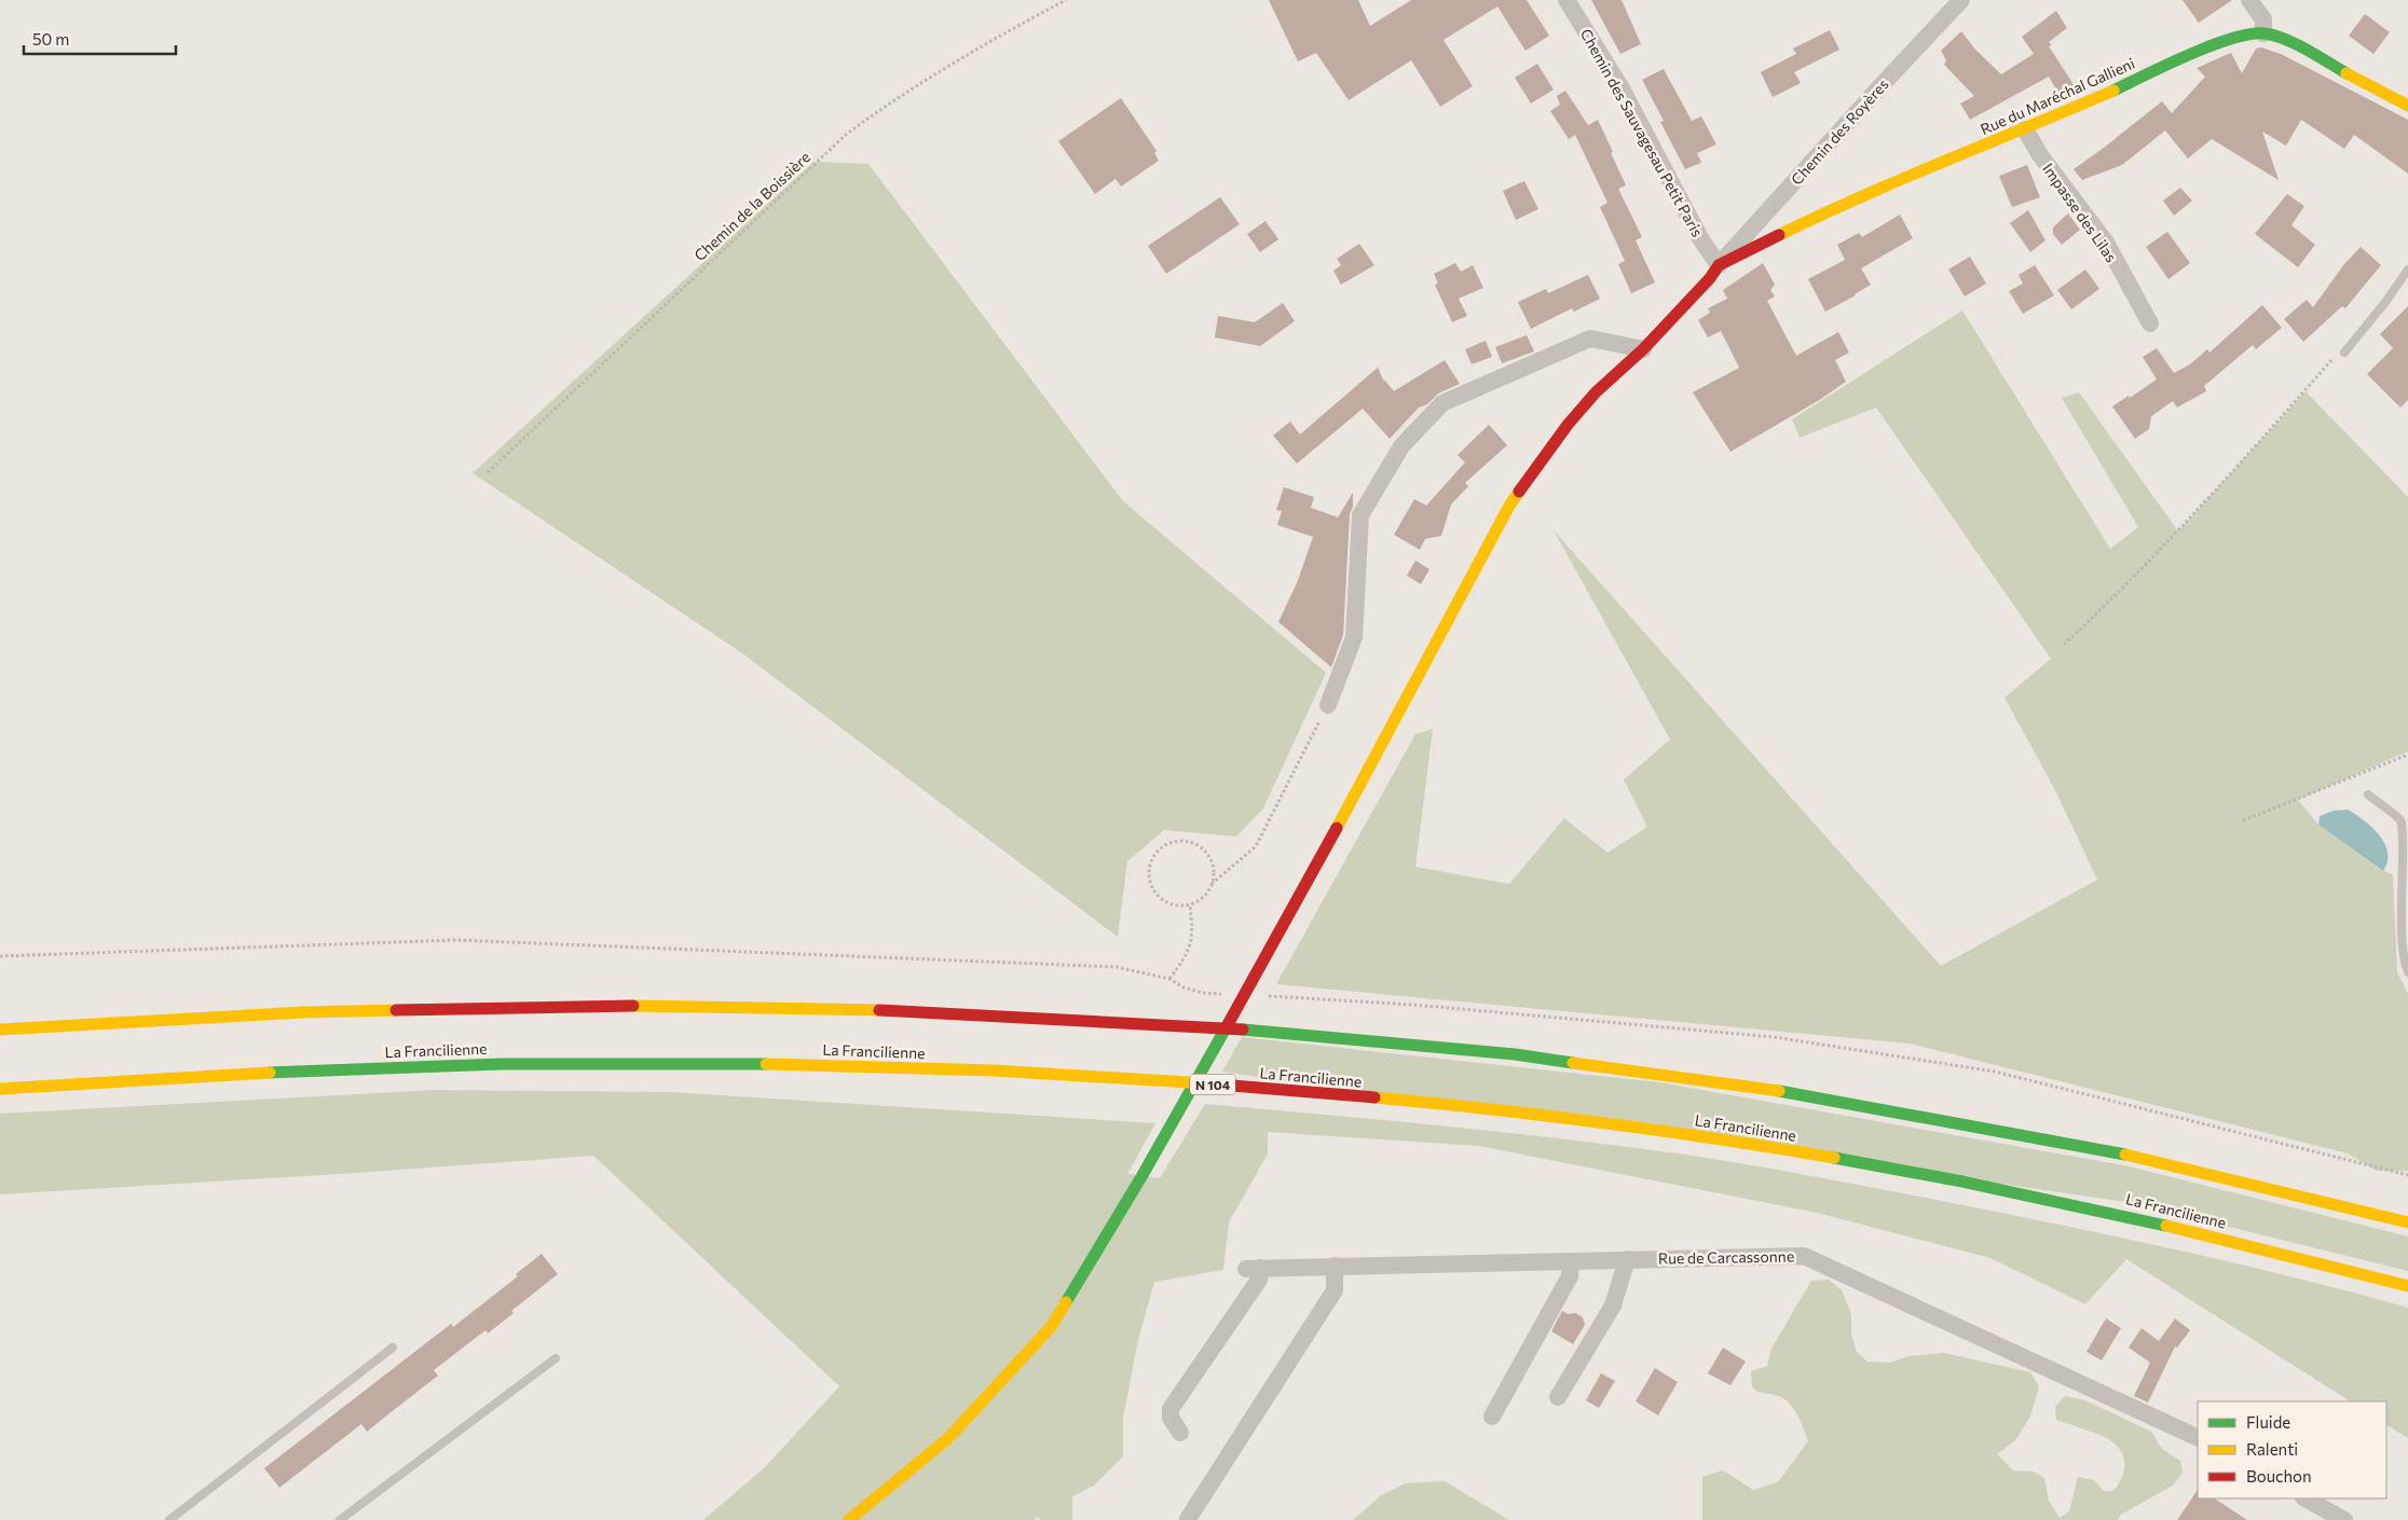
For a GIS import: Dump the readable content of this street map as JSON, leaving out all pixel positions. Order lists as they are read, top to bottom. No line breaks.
{"streets":{"main road":["Rue du Maréchal Gallieni","La Francilienne","N 104"],"street":["Chemin des Royères","Chemin des Sauvagesau Petit Paris","Impasse des Lilas","Rue de Carcassonne"],"path":["Chemin de la Boissière"]},"crossings":[["Rue du Maréchal Gallieni","Chemin des Royères"],["Rue du Maréchal Gallieni","Chemin des Sauvagesau Petit Paris"],["Rue du Maréchal Gallieni","Impasse des Lilas"],["Chemin des Royères","Chemin des Sauvagesau Petit Paris"]],"legend":["Fluide","Ralenti","Bouchon"],"scale_bar":"50 m"}
